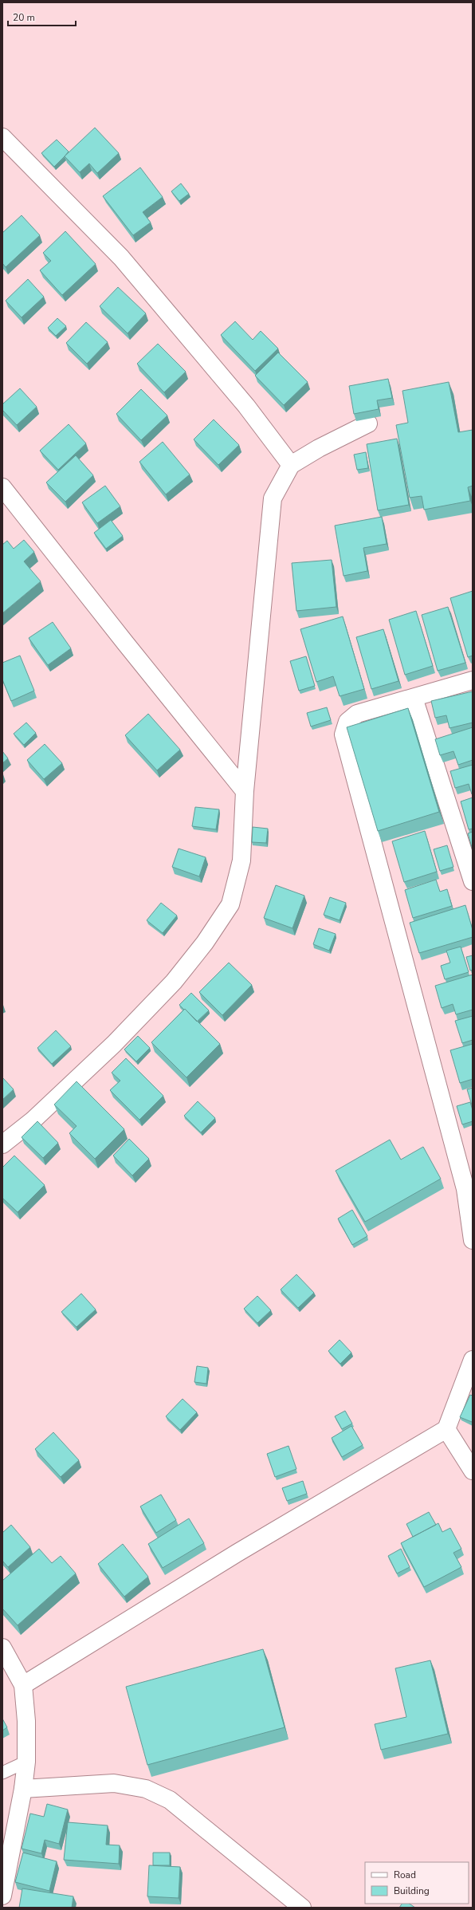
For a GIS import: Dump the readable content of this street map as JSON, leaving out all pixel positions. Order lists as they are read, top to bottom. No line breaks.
{"legend":["Road","Building"],"scale_bar":"20 m"}
